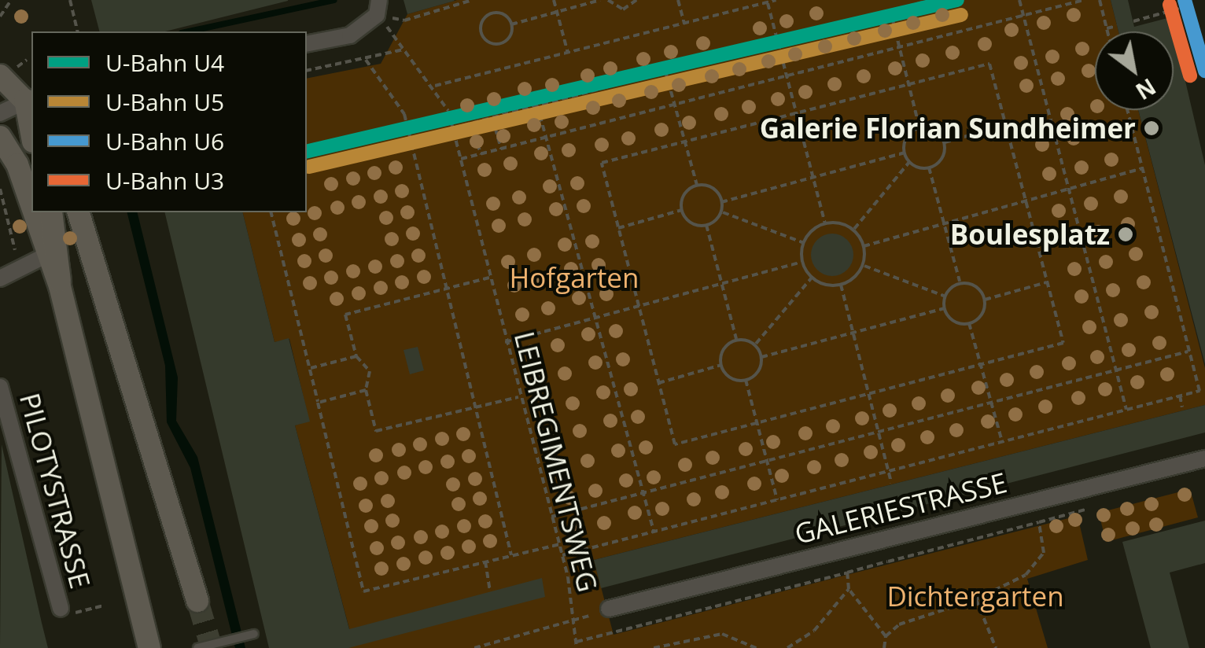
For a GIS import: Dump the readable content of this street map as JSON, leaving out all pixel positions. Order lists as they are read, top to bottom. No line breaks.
{"streets":{"street":["PILOTYSTRASSE","GALERIESTRASSE"],"path":["LEIBREGIMENTSWEG"]},"parks":["Hofgarten","Dichtergarten"],"places":["Galerie Florian Sundheimer","Boulesplatz"],"lines":["metro line U4","metro line U6","metro line U3","metro line U5"],"legend":["U-Bahn U4","U-Bahn U5","U-Bahn U6","U-Bahn U3"],"north":"bottom right"}
